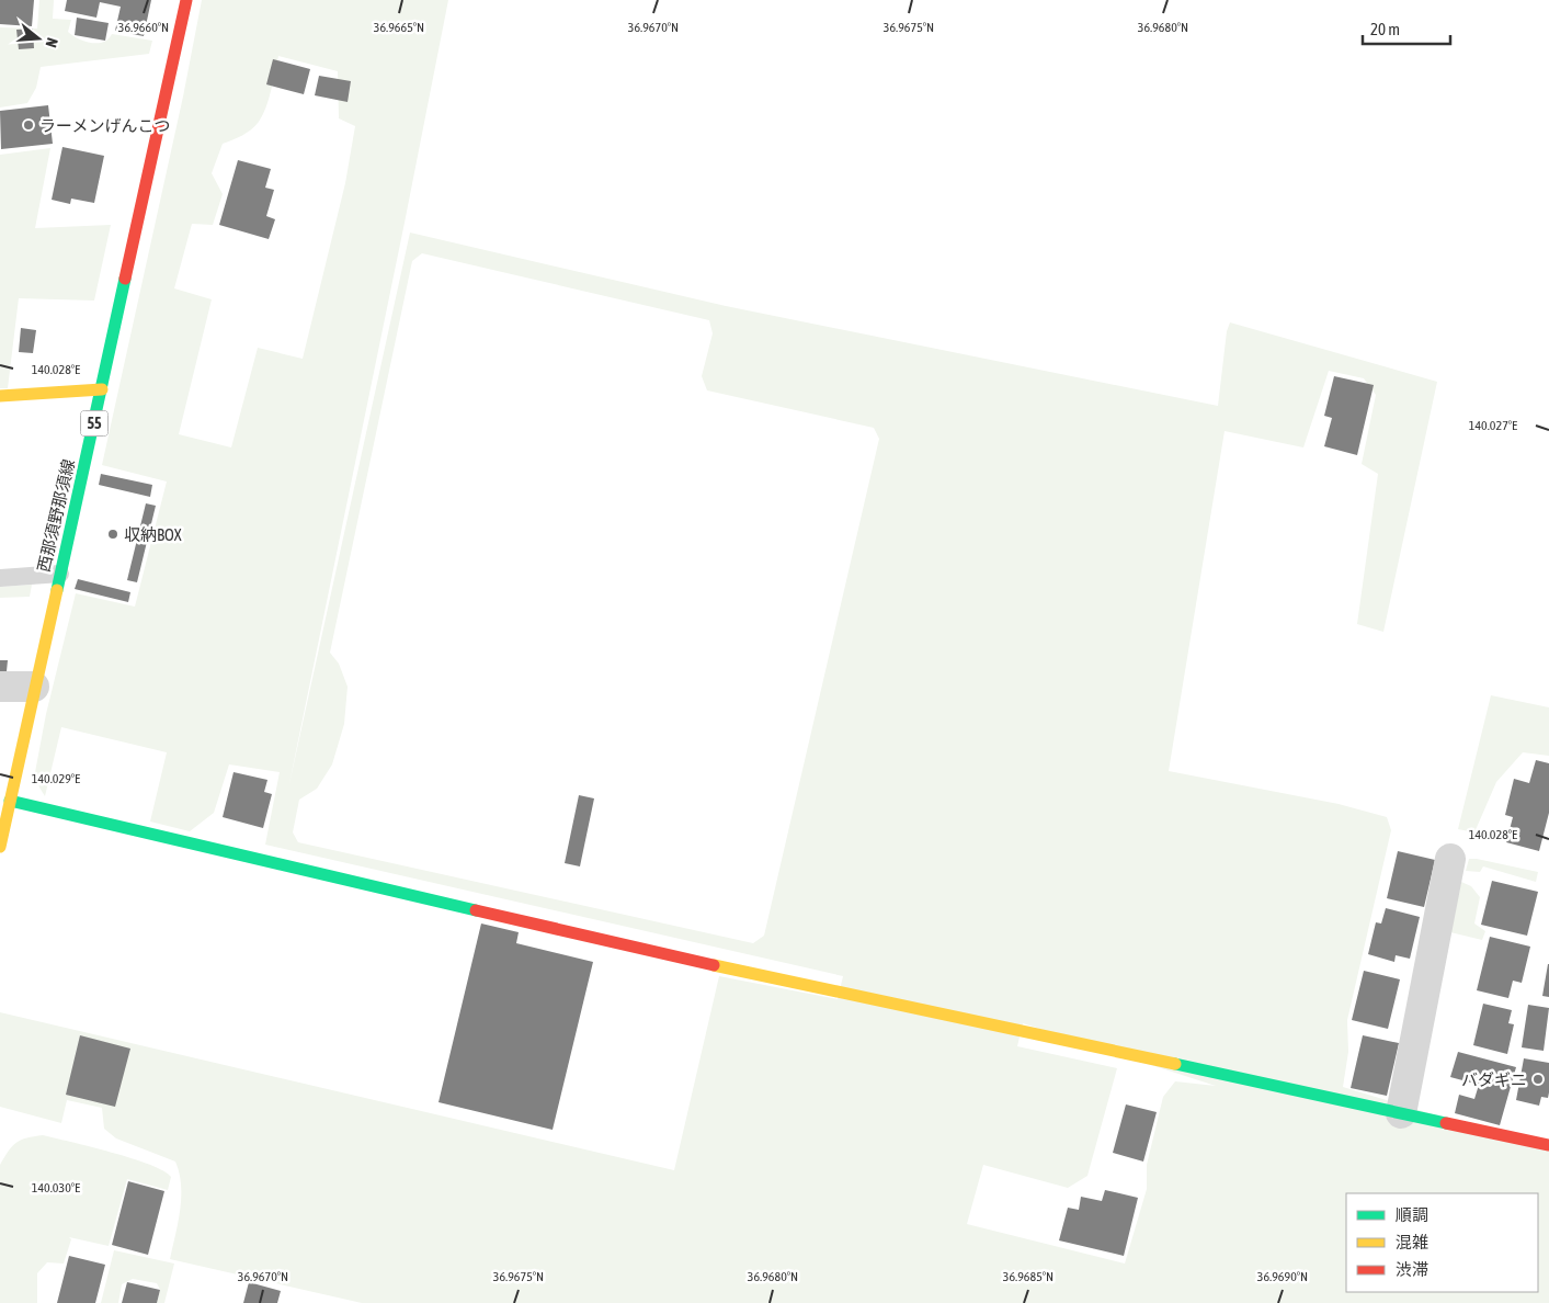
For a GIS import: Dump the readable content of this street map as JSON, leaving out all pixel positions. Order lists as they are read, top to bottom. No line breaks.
{"streets":{"street":["55","西那須野那須線"]},"places":["ラーメンげんこつ","収納BOX","バダギニ"],"legend":["順調","混雑","渋滞"],"scale_bar":"20 m","north":"right","coordinates":["36.9660°N","36.9665°N","36.9670°N","36.9675°N","36.9680°N","140.028°E","140.027°E","140.029°E","140.030°E","36.9685°N","36.9690°N"]}
